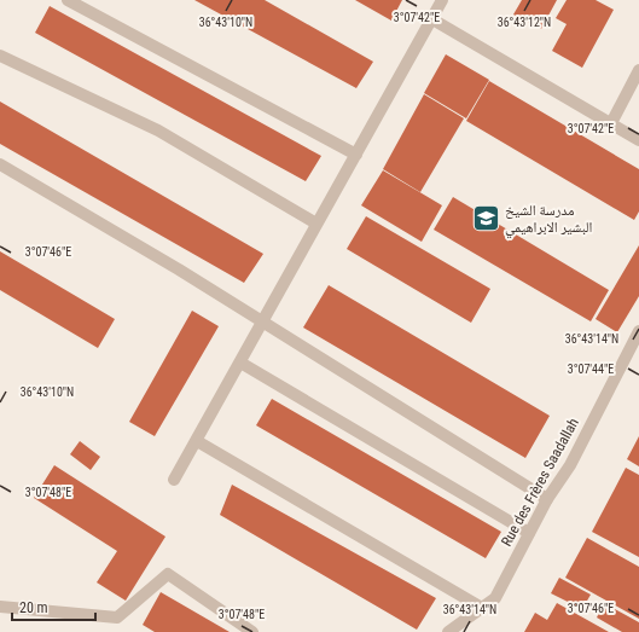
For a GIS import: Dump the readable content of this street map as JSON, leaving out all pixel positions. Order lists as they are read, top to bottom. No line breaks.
{"streets":{"street":["Rue des Frères Saadallah"]},"places":{"school or university":["مدرسة الشيخ البشير الابراهيمي"]},"scale_bar":"20 m","coordinates":["3°07'42\"E","36°43'10\"N","36°43'12\"N","3°07'46\"E","36°43'14\"N","3°07'44\"E","3°07'48\"E"]}
